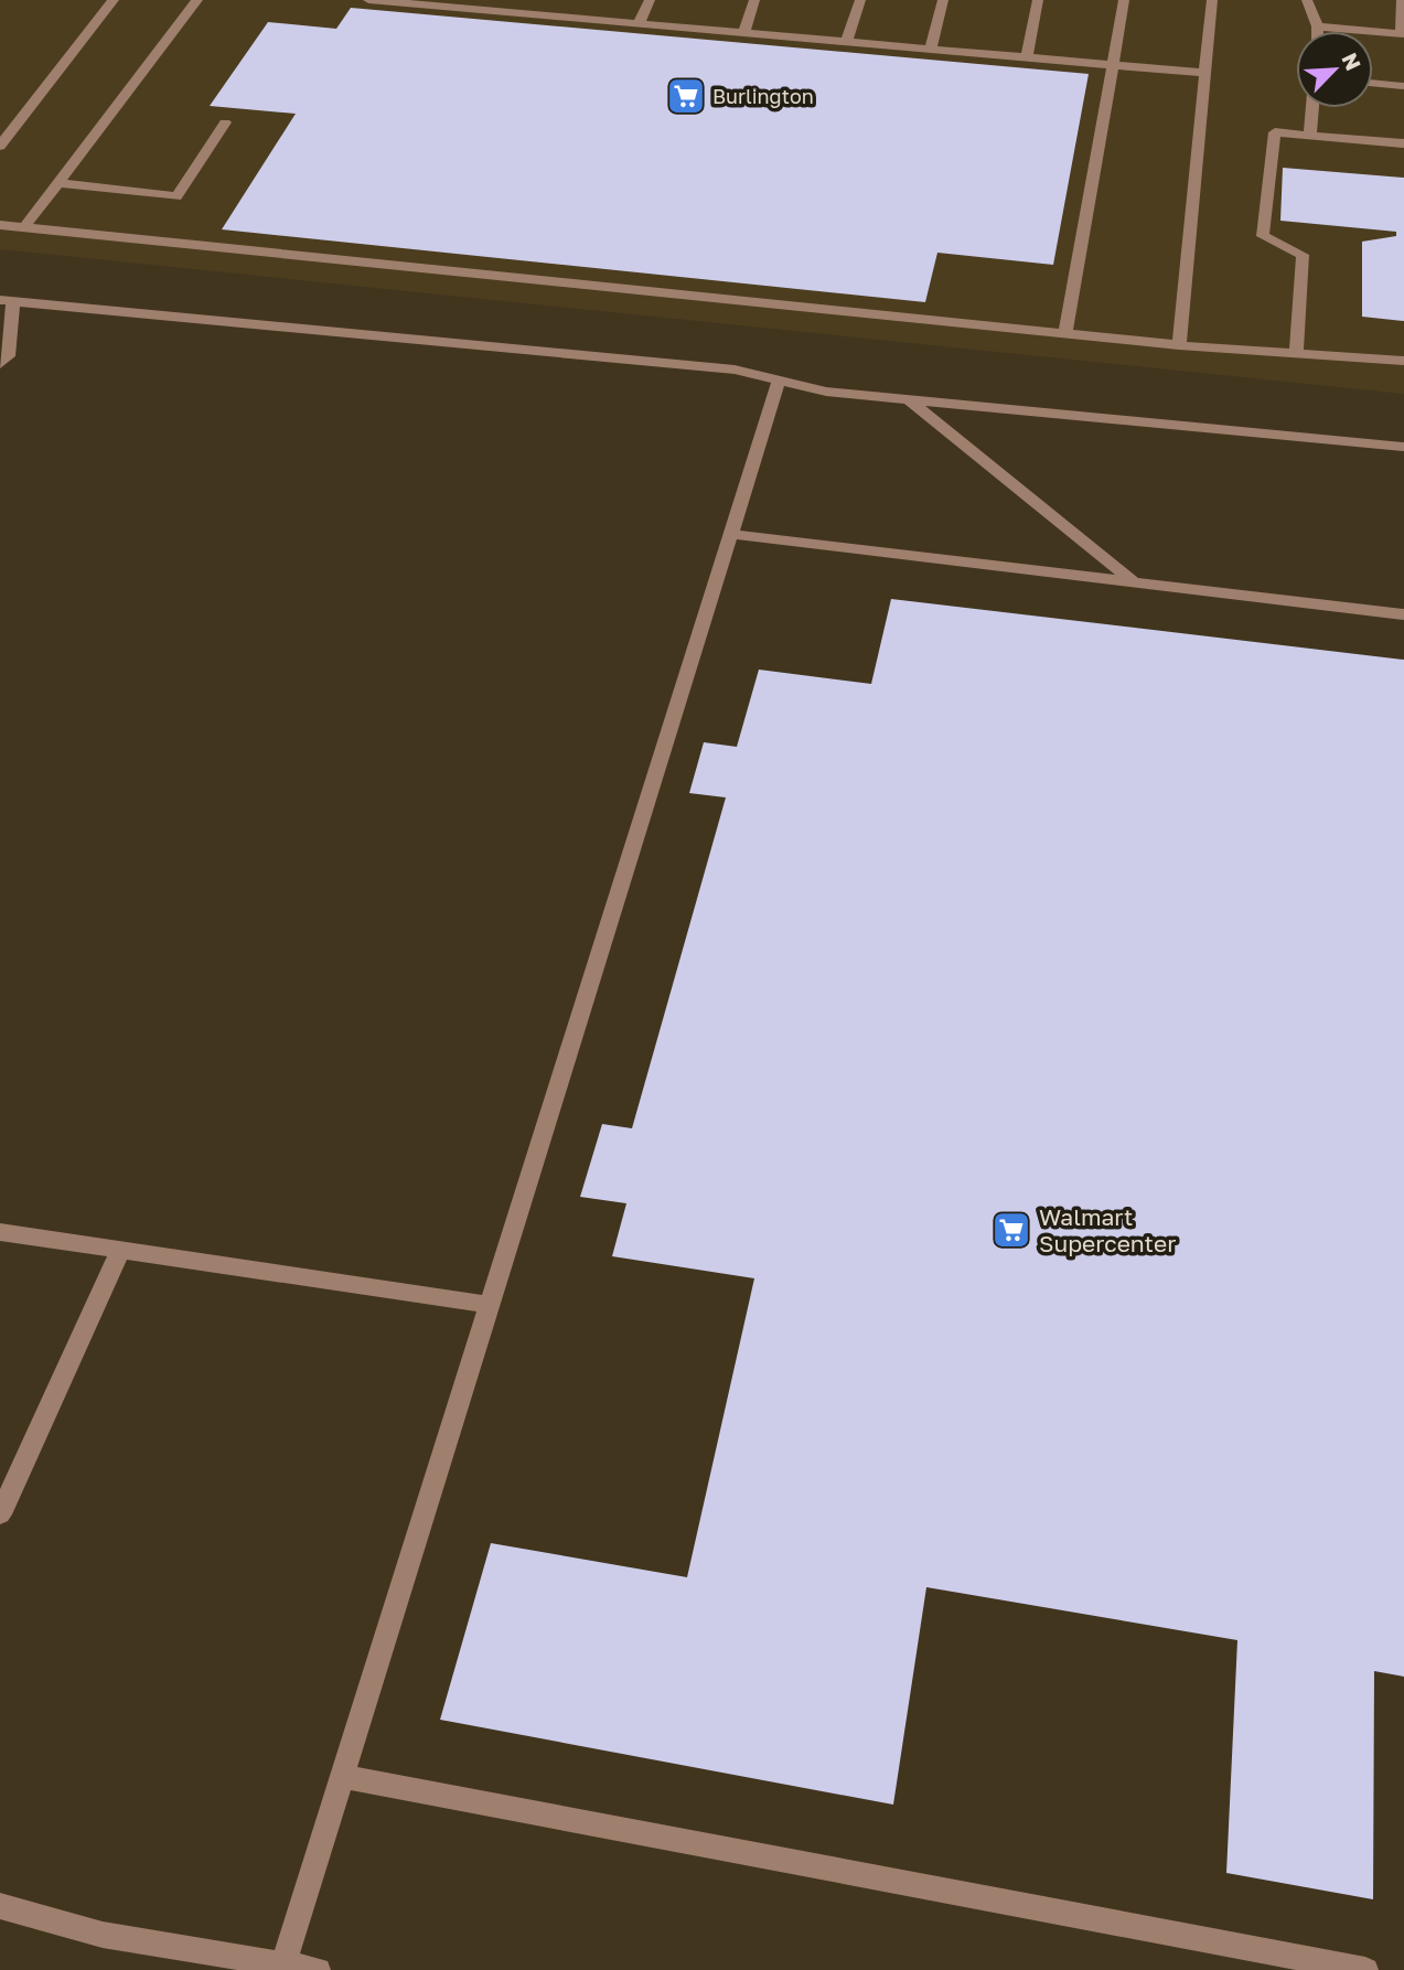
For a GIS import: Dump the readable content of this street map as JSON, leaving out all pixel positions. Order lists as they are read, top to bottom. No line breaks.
{"places":{"supermarket":["Burlington","Walmart Supercenter"]},"north":"top right"}
